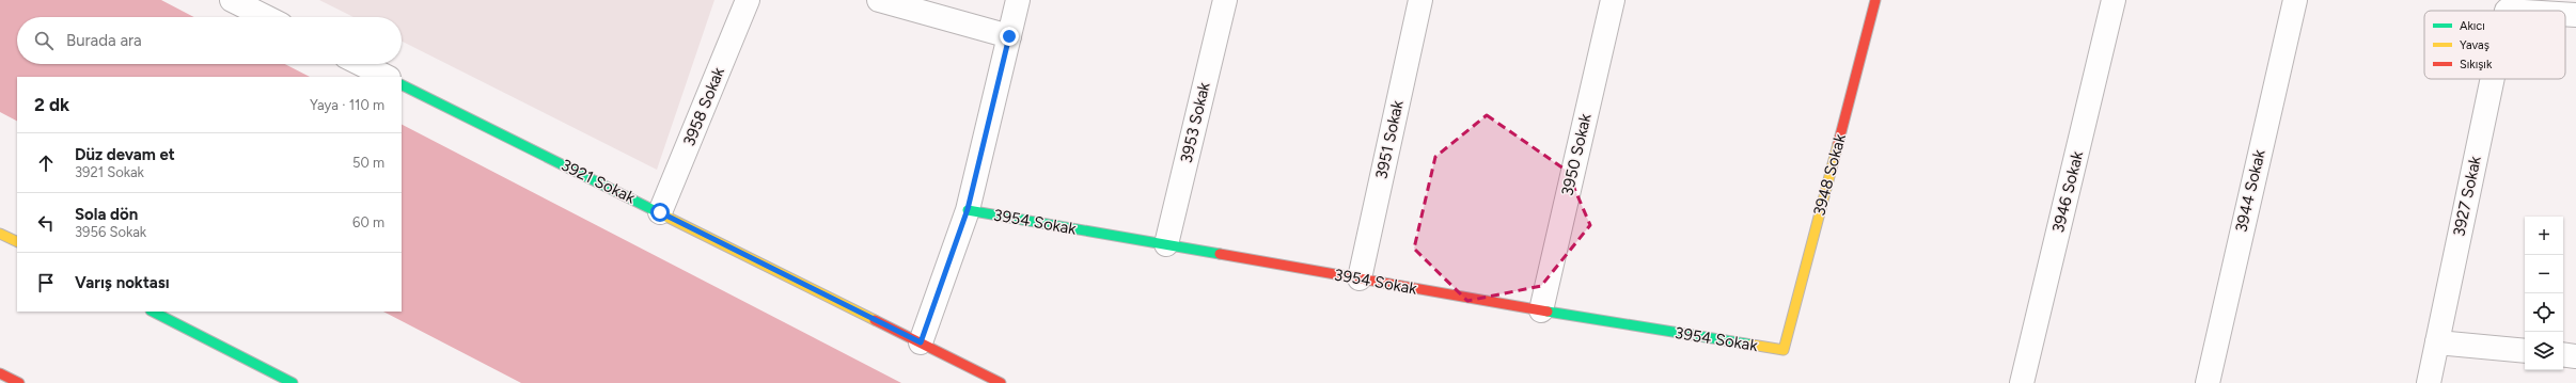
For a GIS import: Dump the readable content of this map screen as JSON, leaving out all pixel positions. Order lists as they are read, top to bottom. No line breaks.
{"streets":{"street":["3958 Sokak","3953 Sokak","3951 Sokak","3950 Sokak","3948 Sokak","3921 Sokak","3944 Sokak","3946 Sokak","3927 Sokak","3954 Sokak"]},"crossings":[["3958 Sokak","3921 Sokak"],["3953 Sokak","3954 Sokak"],["3951 Sokak","3954 Sokak"],["3950 Sokak","3954 Sokak"],["3948 Sokak","3954 Sokak"]],"legend":["Akıcı","Yavaş","Sıkışık"],"page":{"search":"Burada ara","heading":["2 dk","Yaya · 110 m"],"list":[["Düz devam et","3921 Sokak","50 m"],["Sola dön","3956 Sokak","60 m"],"Varış noktası"],"map_buttons":["+","−"]}}
